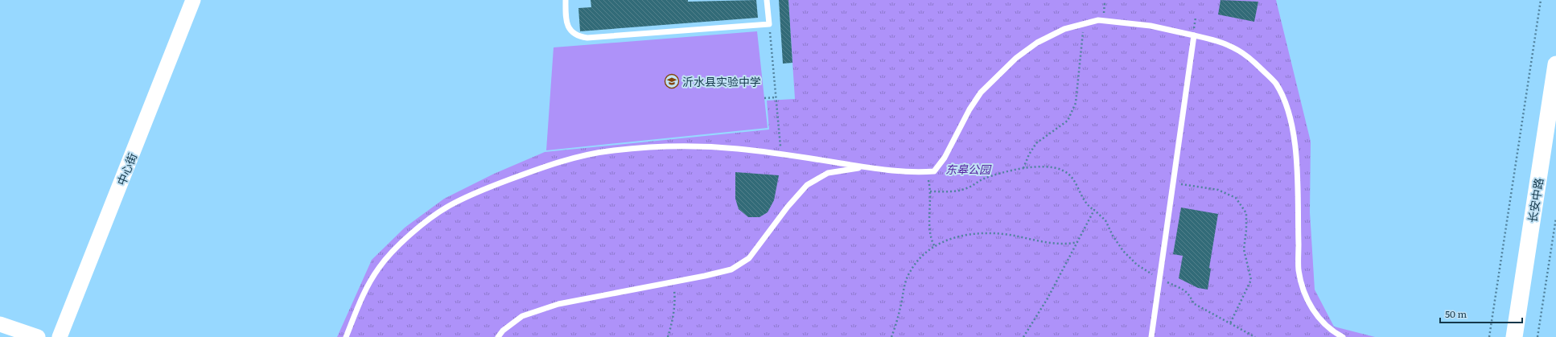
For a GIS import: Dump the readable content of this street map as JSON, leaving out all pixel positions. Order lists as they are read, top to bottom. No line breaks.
{"streets":{"main road":["中心街","长安中路"]},"parks":["东皋公园"],"places":{"school or university":["沂水县实验中学"]},"scale_bar":"50 m"}
